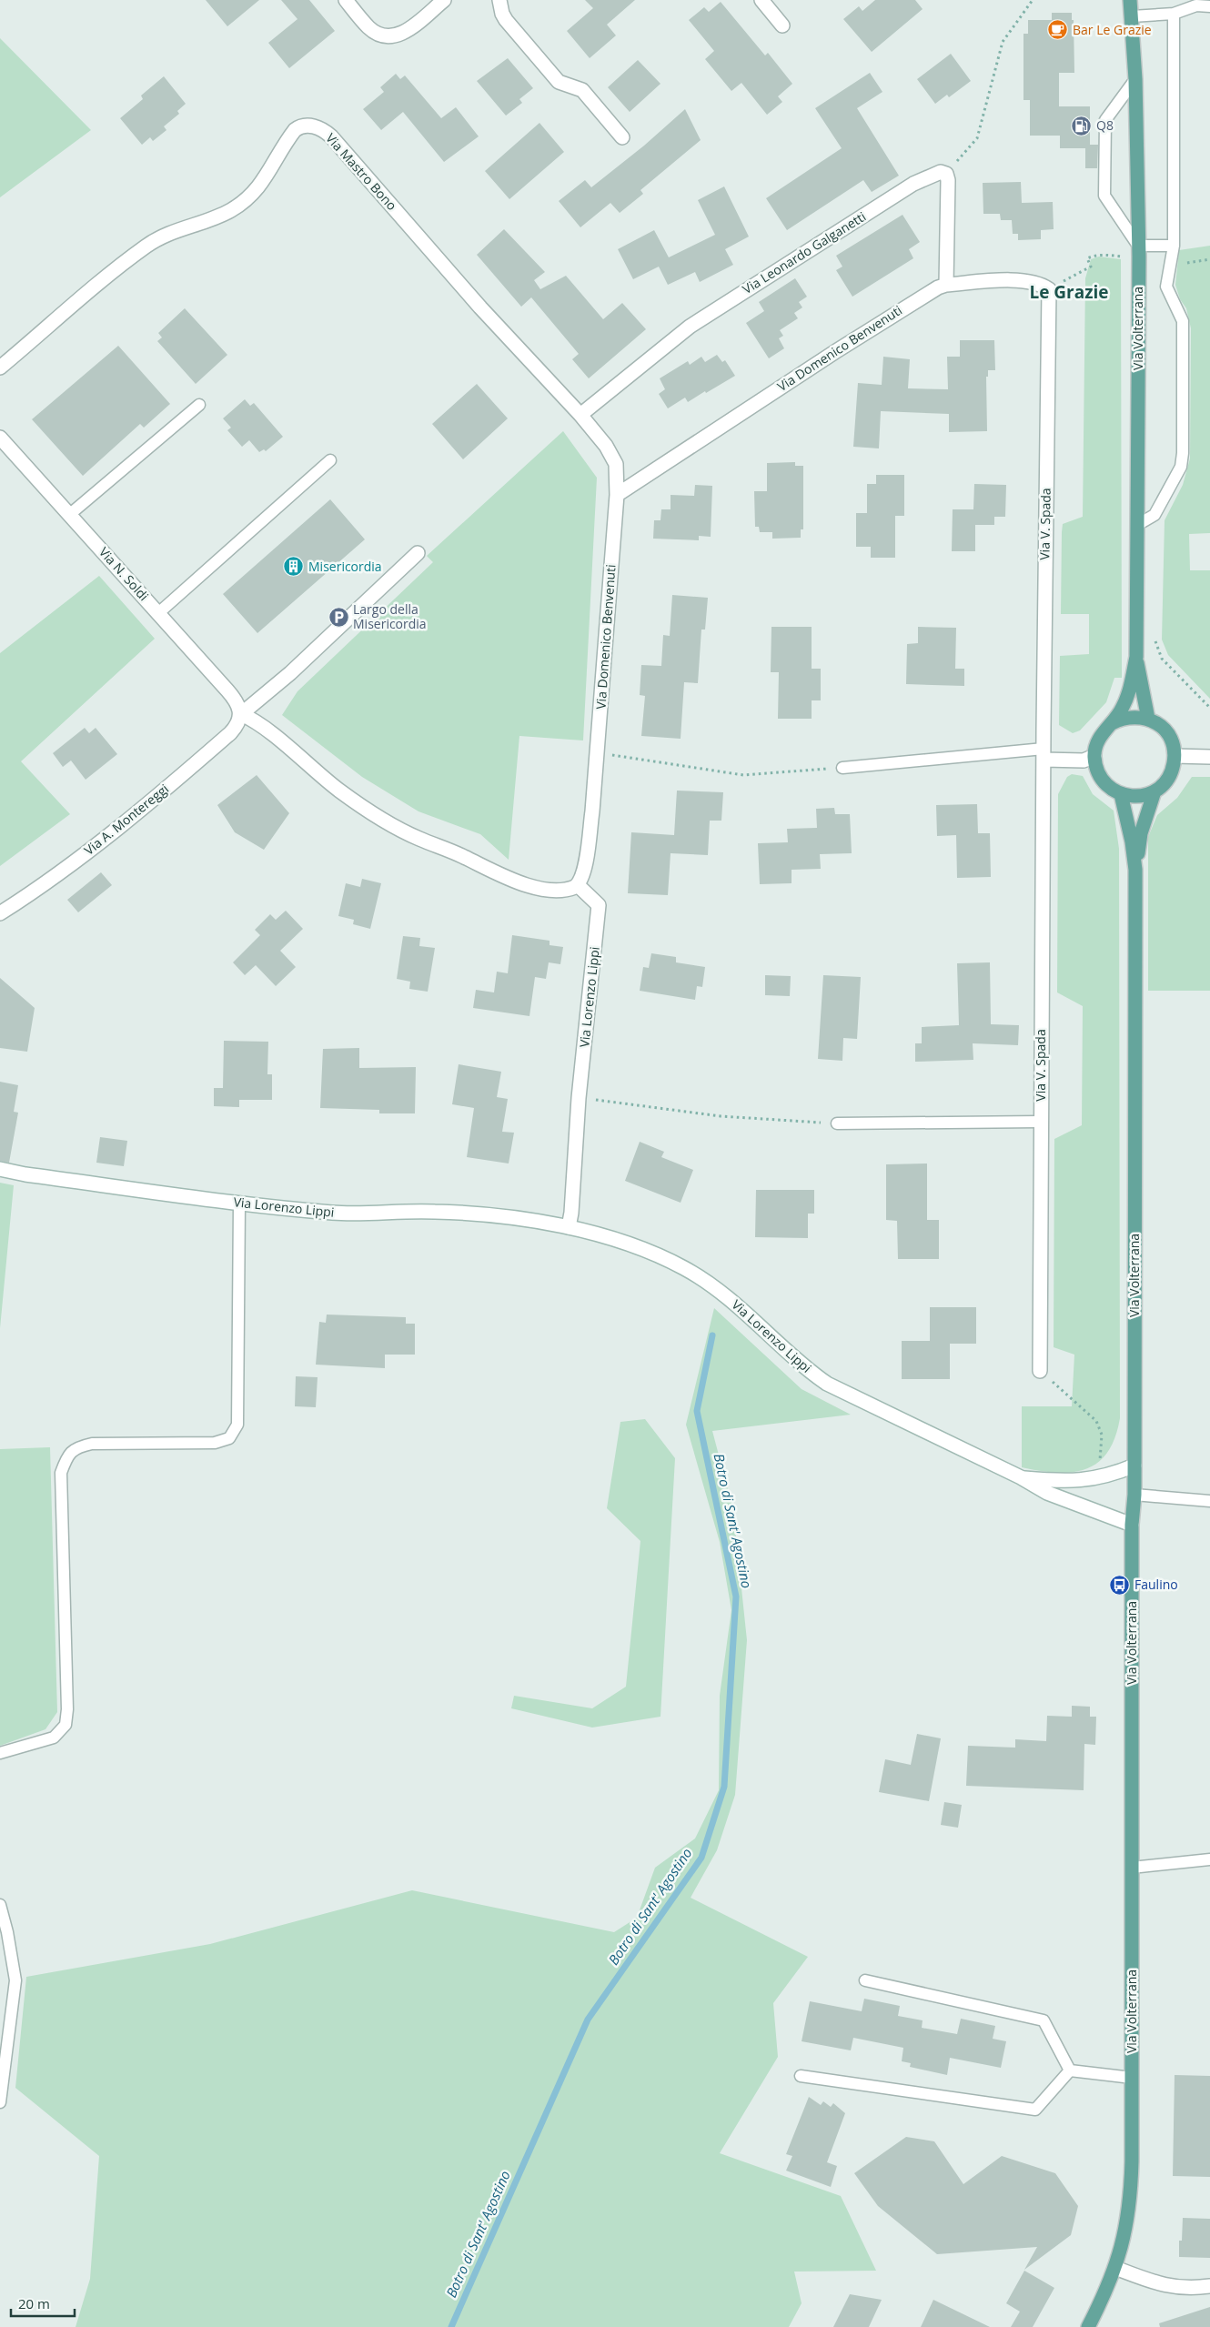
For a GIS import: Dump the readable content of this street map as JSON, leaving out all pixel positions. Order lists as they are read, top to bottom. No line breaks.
{"streets":{"main road":["Via Volterrana"],"street":["Via Mastro Bono","Via Leonardo Galganetti","Via Domenico Benvenuti","Via V. Spada","Via N. Soldi","Via A. Montereggi","Via Lorenzo Lippi"]},"crossings":[["Via Mastro Bono","Via Leonardo Galganetti"],["Via Mastro Bono","Via Domenico Benvenuti"],["Via Volterrana","Via Lorenzo Lippi"],["Via Domenico Benvenuti","Via V. Spada"],["Via Domenico Benvenuti","Via Lorenzo Lippi"],["Via N. Soldi","Via A. Montereggi"]],"districts":["Le Grazie"],"water":["Botro di Sant' Agostino"],"places":{"cafe":["Bar Le Grazie"],"fuel station":["Q8"],"building":["Misericordia"],"parking":["Largo della Misericordia"],"bus stop":["Faulino"]},"scale_bar":"20 m"}
